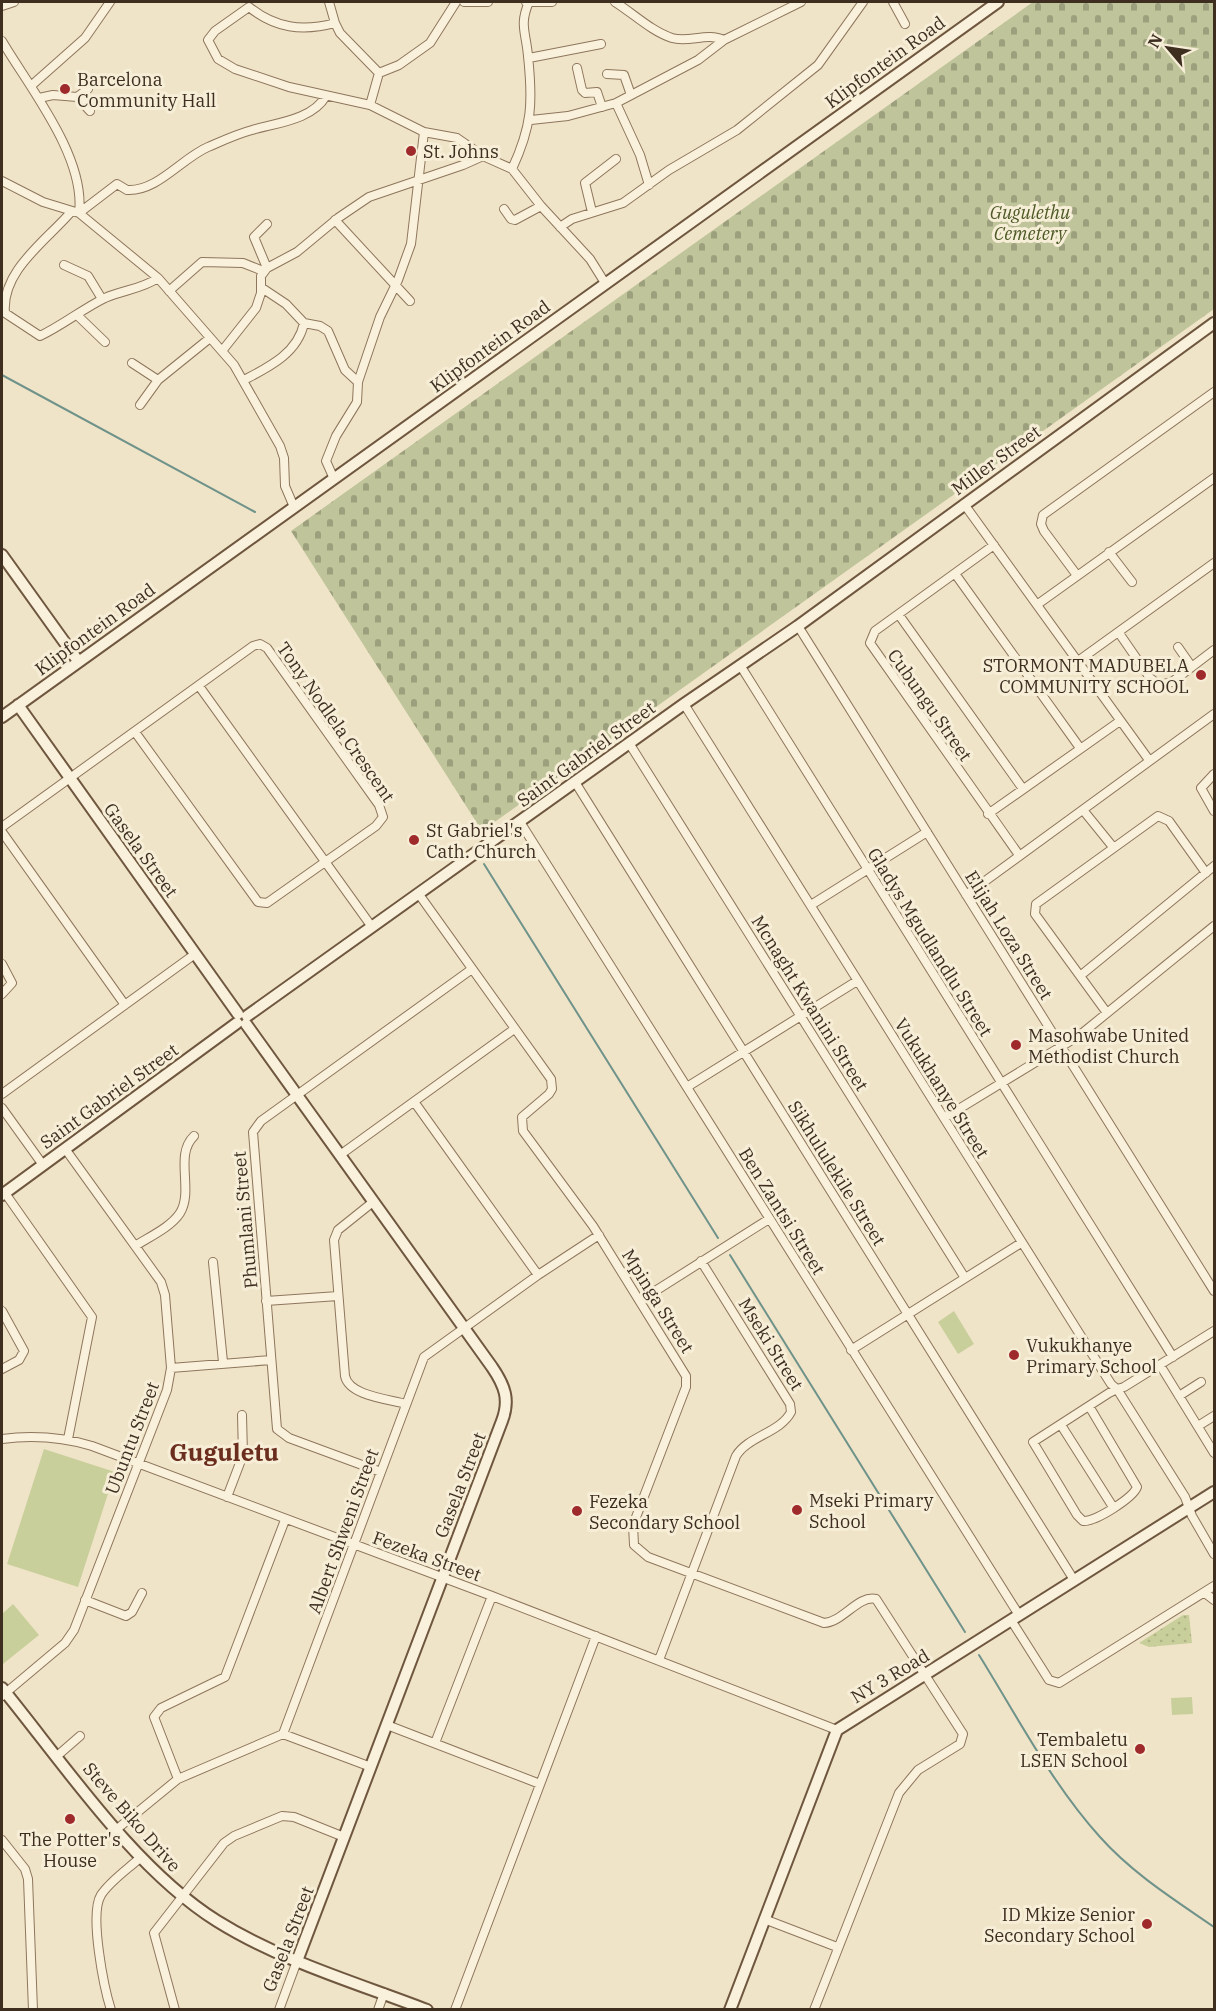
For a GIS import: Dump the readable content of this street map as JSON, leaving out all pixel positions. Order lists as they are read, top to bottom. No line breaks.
{"streets":{"street":["Klipfontein Road","Miller Street","Cubungu Street","Tony Nodlela Crescent","Saint Gabriel Street","Gasela Street","Elijah Loza Street","Gladys Mgudlandlu Street","Mcnaght Kwanini Street","Vukukhanye Street","Sikhululekile Street","Ben Zantsi Street","Phumlani Street","Mpinga Street","Mseki Street","Ubuntu Street","Albert Shweni Street","Fezeka Street","NY 3 Road","Steve Biko Drive"]},"crossings":[["Klipfontein Road","Gasela Street"],["Miller Street","Saint Gabriel Street"],["Miller Street","Elijah Loza Street"],["Saint Gabriel Street","Gasela Street"],["Saint Gabriel Street","Elijah Loza Street"],["Saint Gabriel Street","Gladys Mgudlandlu Street"],["Saint Gabriel Street","Mcnaght Kwanini Street"],["Saint Gabriel Street","Vukukhanye Street"],["Saint Gabriel Street","Sikhululekile Street"],["Saint Gabriel Street","Ben Zantsi Street"],["Saint Gabriel Street","Mpinga Street"],["Saint Gabriel Street","Ubuntu Street"],["Gasela Street","Phumlani Street"],["Gasela Street","Albert Shweni Street"],["Gasela Street","Fezeka Street"],["Gasela Street","Steve Biko Drive"],["Vukukhanye Street","NY 3 Road"],["Sikhululekile Street","NY 3 Road"],["Ben Zantsi Street","NY 3 Road"],["Phumlani Street","Mpinga Street"],["Phumlani Street","Albert Shweni Street"],["Mpinga Street","Mseki Street"],["Mpinga Street","Albert Shweni Street"],["Mpinga Street","NY 3 Road"],["Mseki Street","Fezeka Street"],["Ubuntu Street","Fezeka Street"],["Ubuntu Street","Steve Biko Drive"],["Albert Shweni Street","Fezeka Street"],["Fezeka Street","NY 3 Road"]],"districts":["Guguletu"],"parks":["Gugulethu Cemetery"],"places":["Barcelona Community Hall","St. Johns","STORMONT MADUBELA COMMUNITY SCHOOL","St Gabriel's Cath. Church","Masohwabe United Methodist Church","Vukukhanye Primary School","Mseki Primary School","Fezeka Secondary School","Tembaletu LSEN School","The Potter's House","ID Mkize Senior Secondary School"],"north":"top left"}
